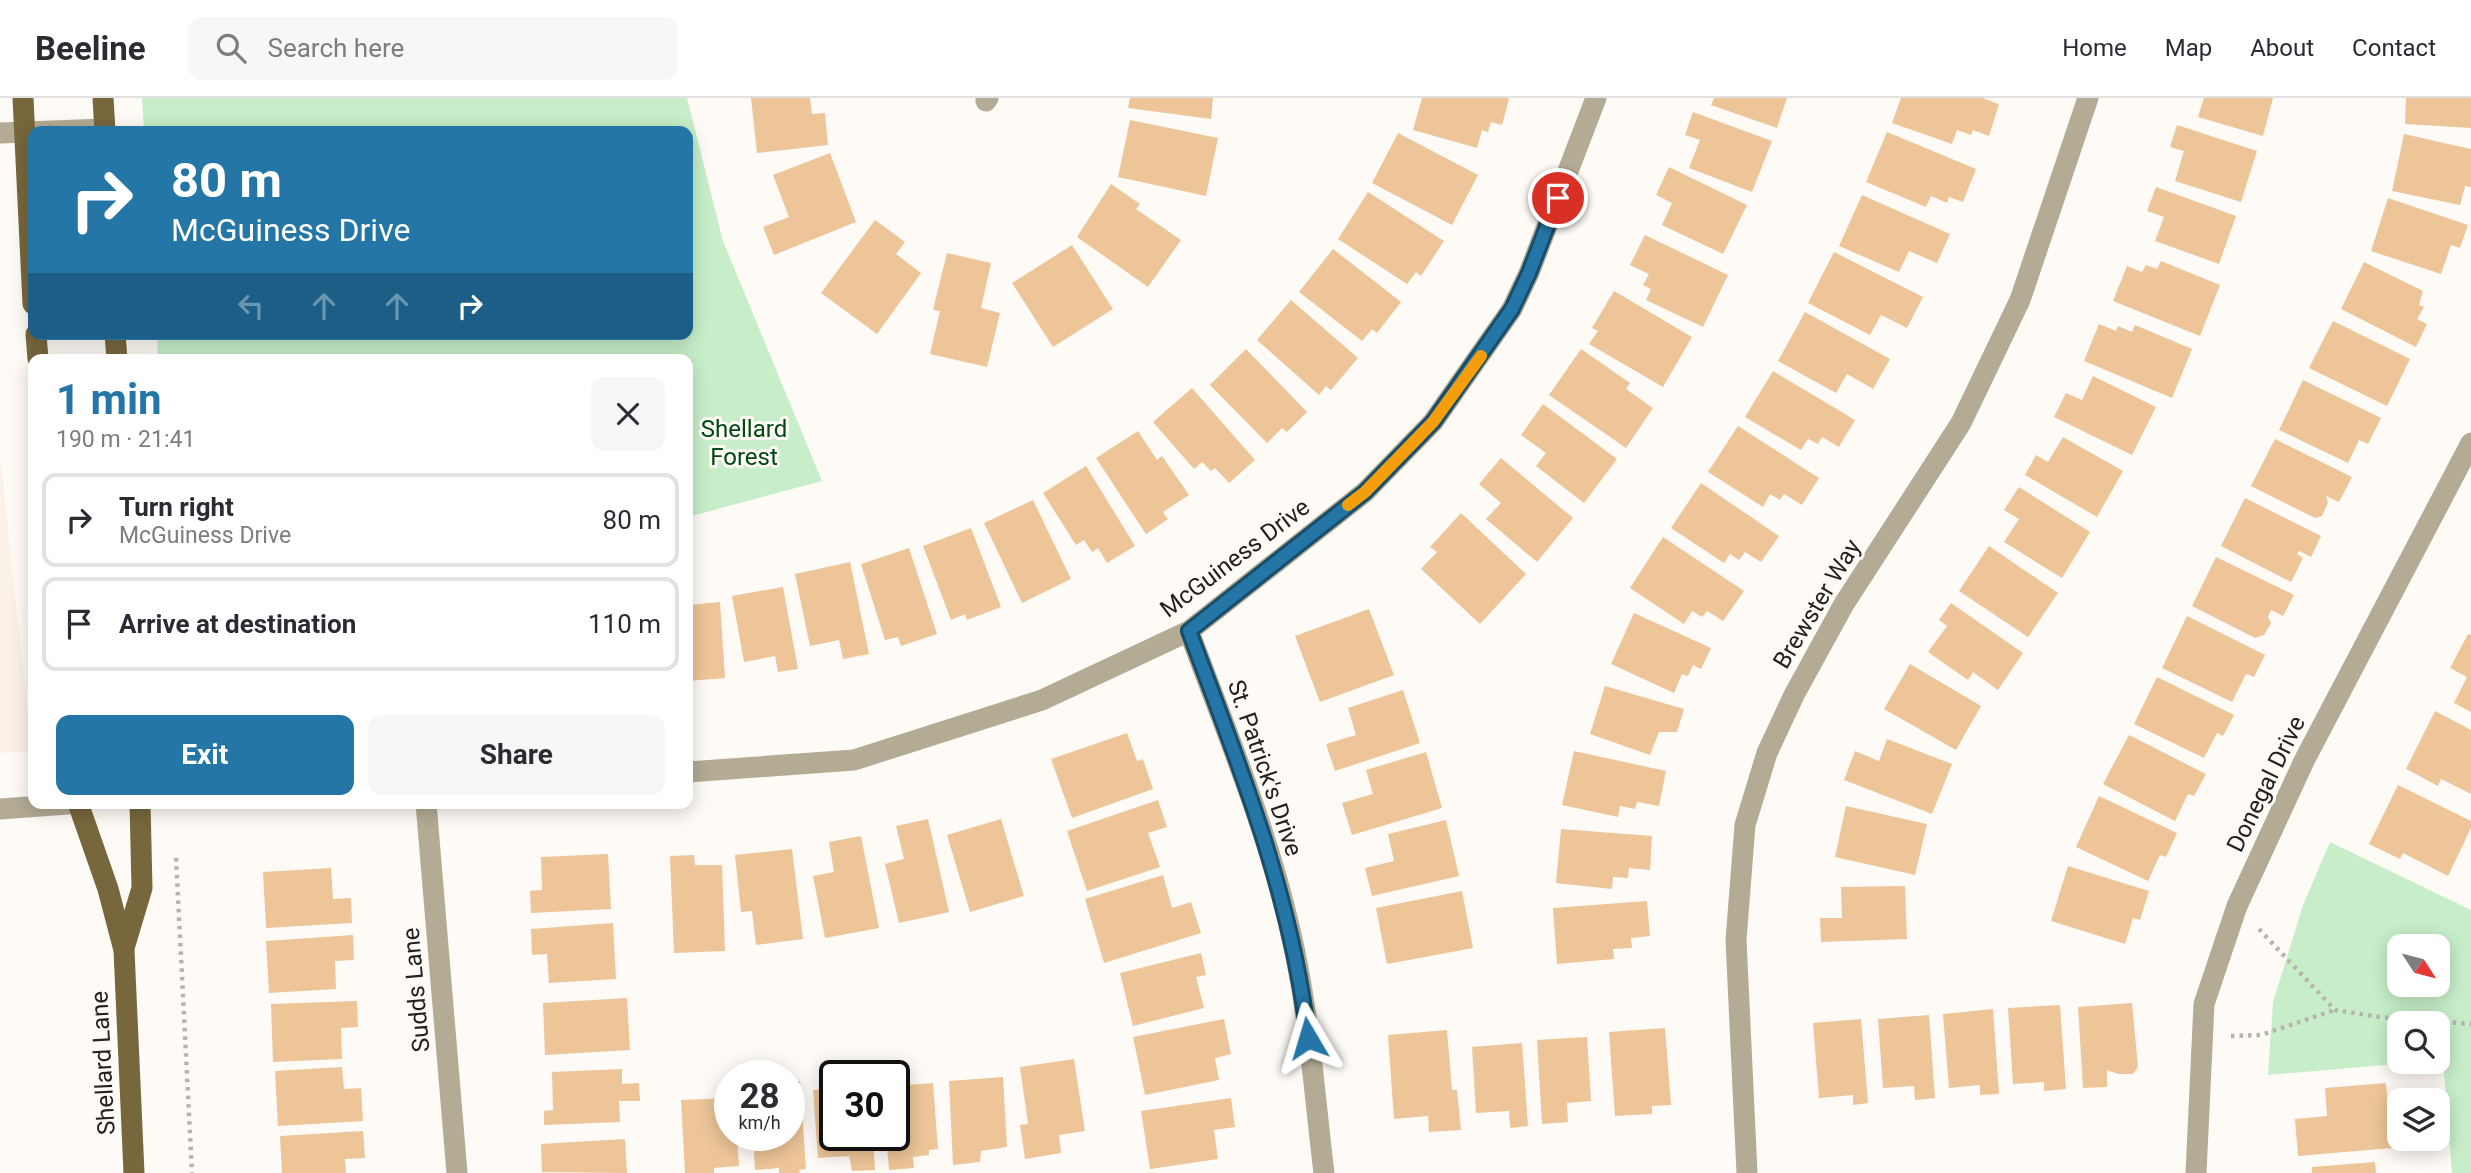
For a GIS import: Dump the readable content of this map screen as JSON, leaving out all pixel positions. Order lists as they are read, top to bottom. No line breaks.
{"streets":{"main road":["Shellard Lane"],"street":["McGuiness Drive","Brewster Way","St. Patrick's Drive","Donegal Drive","Sudds Lane"]},"crossings":[["McGuiness Drive","St. Patrick's Drive"]],"parks":["Shellard Forest"],"north":"bottom right","page":{"header":"Beeline","search":"Search here","nav":["Home","Map","About","Contact"],"turn":["80 m","McGuiness Drive"],"heading":["1 min","190 m · 21:41"],"list":[{"name":"Turn right","note":"McGuiness Drive","value":"80 m"},{"name":"Arrive at destination","value":"110 m"}],"buttons":["Exit","Share"],"speed":"28 km/h","limit":"30"}}
